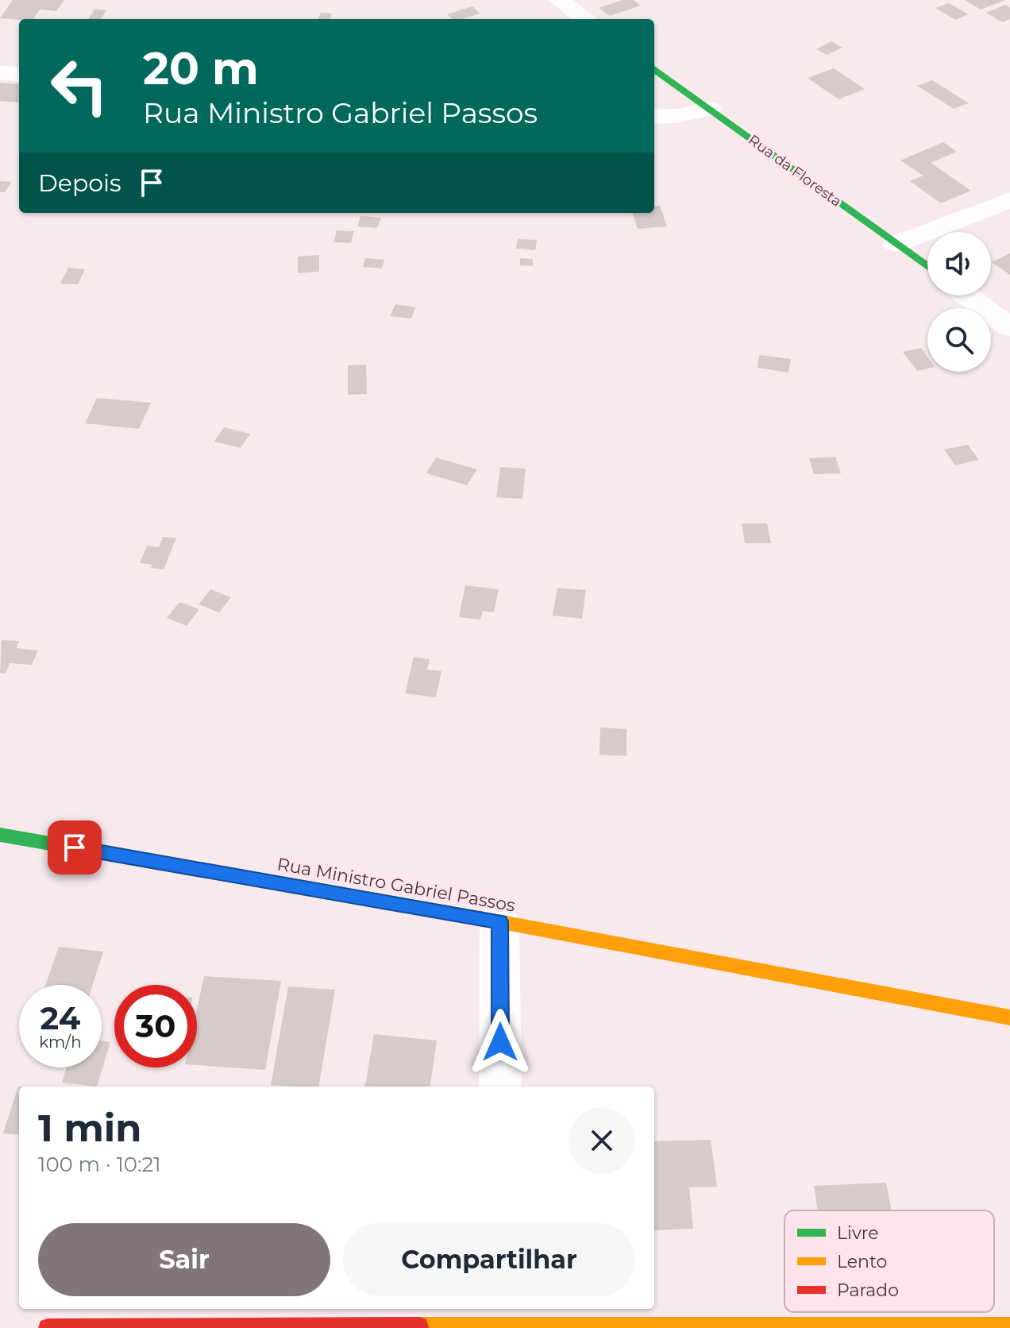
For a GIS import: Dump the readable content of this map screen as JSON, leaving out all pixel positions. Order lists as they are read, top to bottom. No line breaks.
{"streets":{"street":["Rua da Floresta","Rua Ministro Gabriel Passos"]},"legend":["Livre","Lento","Parado"],"page":{"turn":["20 m","Rua Ministro Gabriel Passos"],"then":"Depois","speed":"24 km/h","limit":"30","heading":["1 min","100 m · 10:21"],"buttons":["Sair","Compartilhar"]}}
